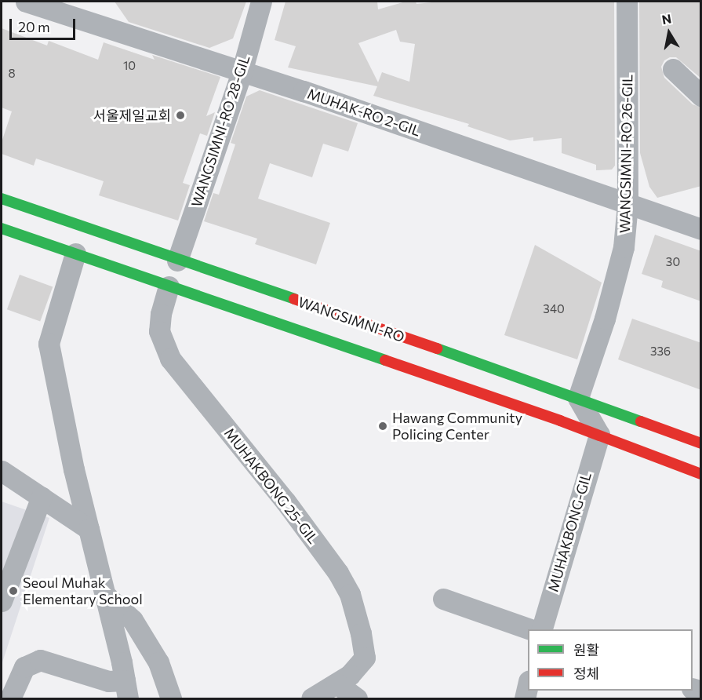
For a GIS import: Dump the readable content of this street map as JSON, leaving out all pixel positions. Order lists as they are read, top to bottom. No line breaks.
{"streets":{"main road":["WANGSIMNI-RO"],"street":["MUHAK-RO 2-GIL","WANGSIMNI-RO 28-GIL","WANGSIMNI-RO 26-GIL","MUHAKBONG 25-GIL","MUHAKBONG-GIL"]},"crossings":[["MUHAK-RO 2-GIL","WANGSIMNI-RO 28-GIL"],["MUHAK-RO 2-GIL","WANGSIMNI-RO 26-GIL"],["WANGSIMNI-RO 28-GIL","WANGSIMNI-RO"],["WANGSIMNI-RO 26-GIL","WANGSIMNI-RO"],["WANGSIMNI-RO","MUHAKBONG 25-GIL"],["WANGSIMNI-RO","MUHAKBONG-GIL"]],"places":["서울제일교회","Hawang Community Policing Center","Seoul Muhak Elementary School"],"house_numbers":["10","8","30","340","336"],"legend":["원활","정체"],"scale_bar":"20 m","north":"top"}
